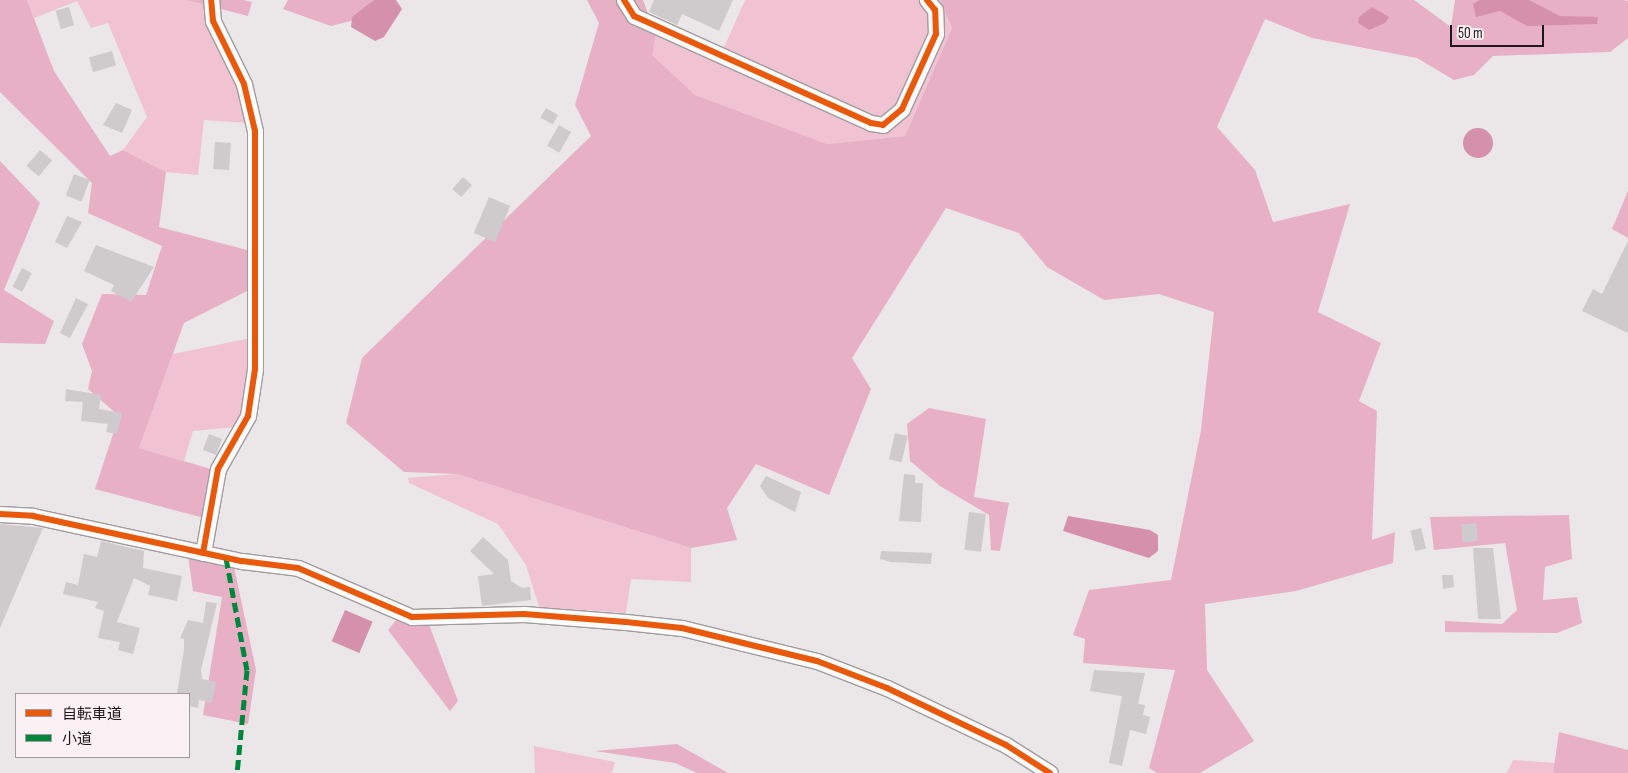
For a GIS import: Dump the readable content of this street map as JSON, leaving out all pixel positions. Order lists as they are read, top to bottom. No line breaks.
{"legend":["自転車道","小道"],"scale_bar":"50 m"}
